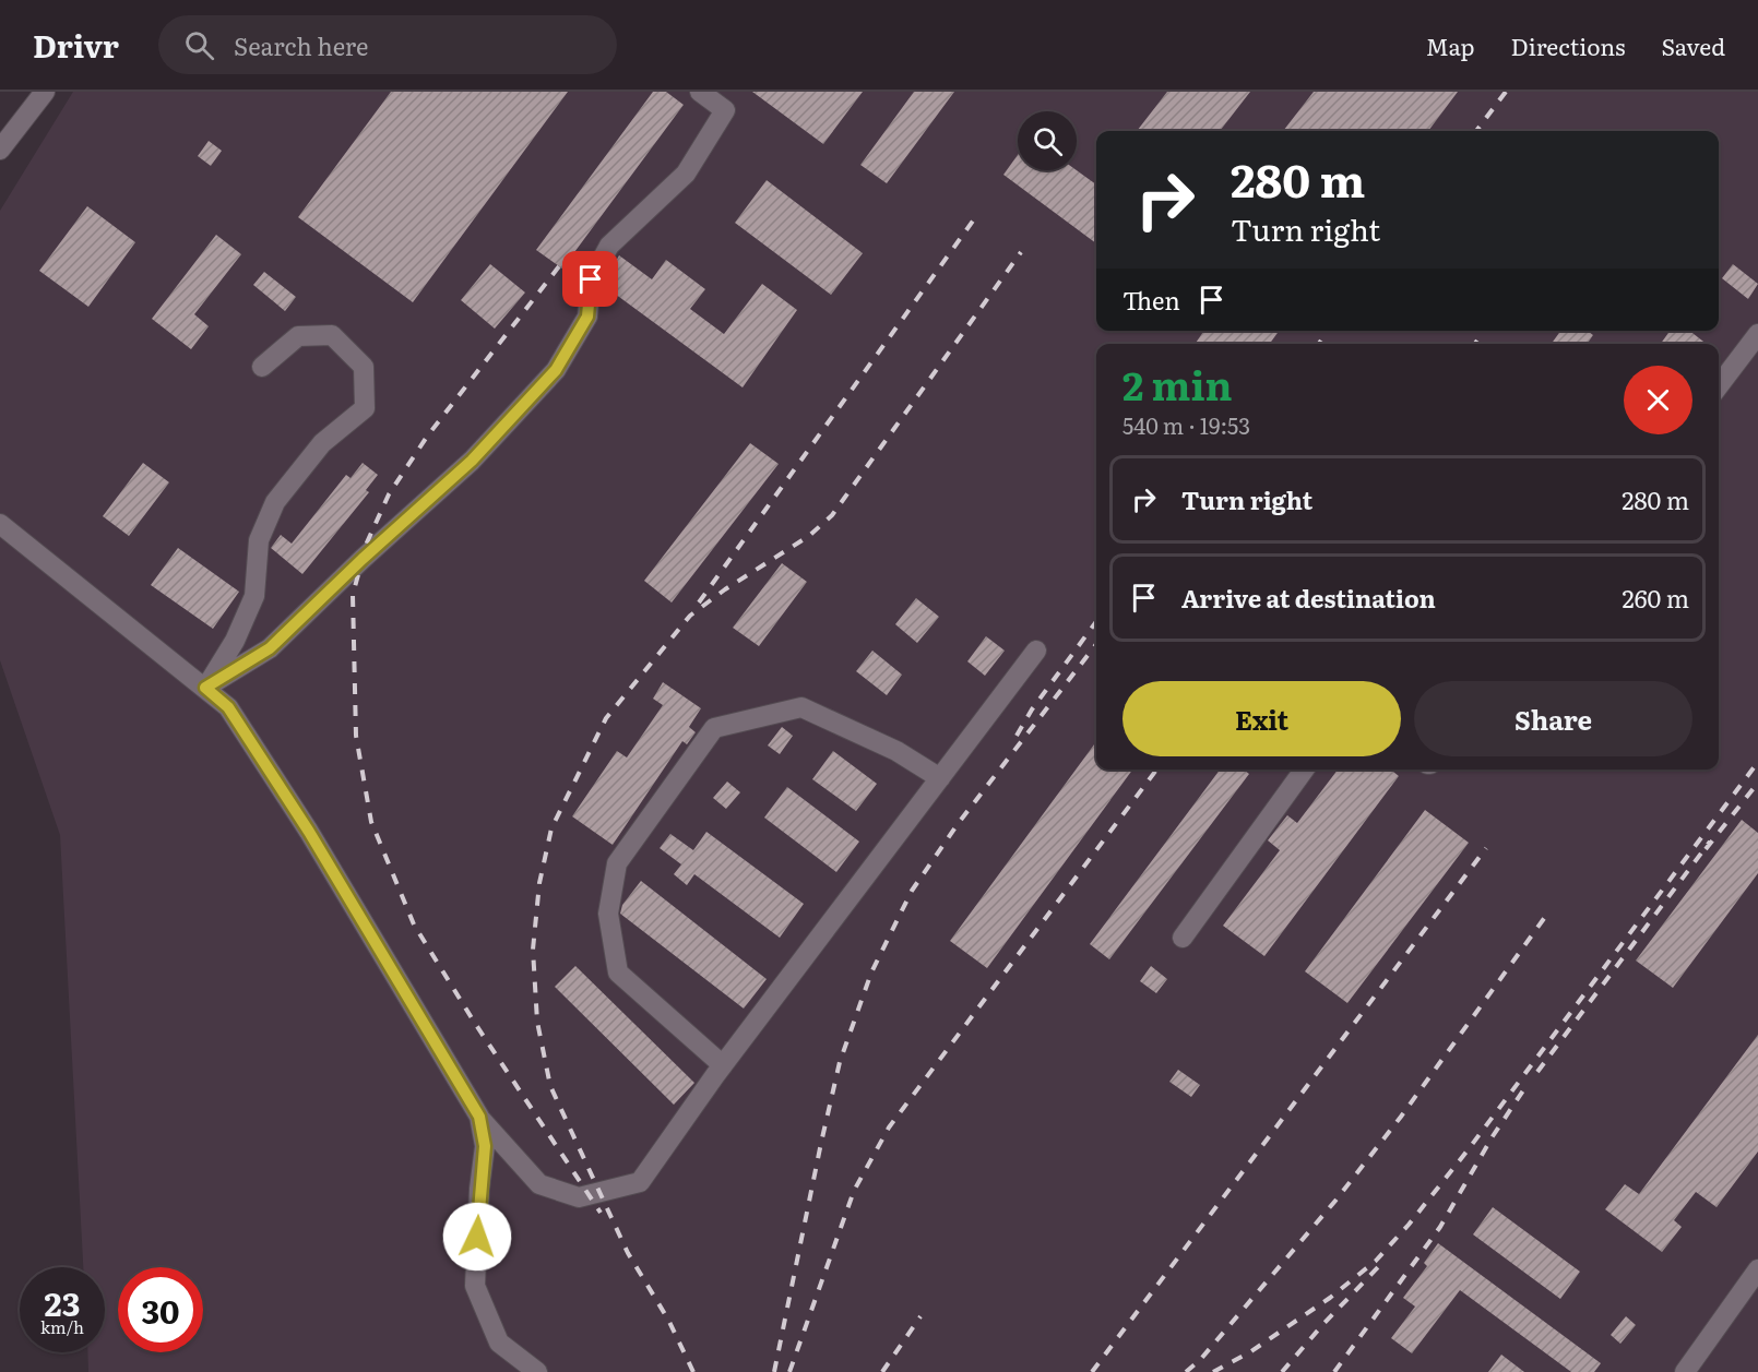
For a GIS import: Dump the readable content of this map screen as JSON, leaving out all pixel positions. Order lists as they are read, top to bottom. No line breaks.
{"page":{"header":"Drivr","search":"Search here","nav":["Map","Directions","Saved"],"turn":["280 m","Turn right"],"then":"Then","heading":["2 min","540 m · 19:53"],"list":[{"name":"Turn right","value":"280 m"},{"name":"Arrive at destination","value":"260 m"}],"buttons":["Exit","Share"],"speed":"23 km/h","limit":"30"}}
